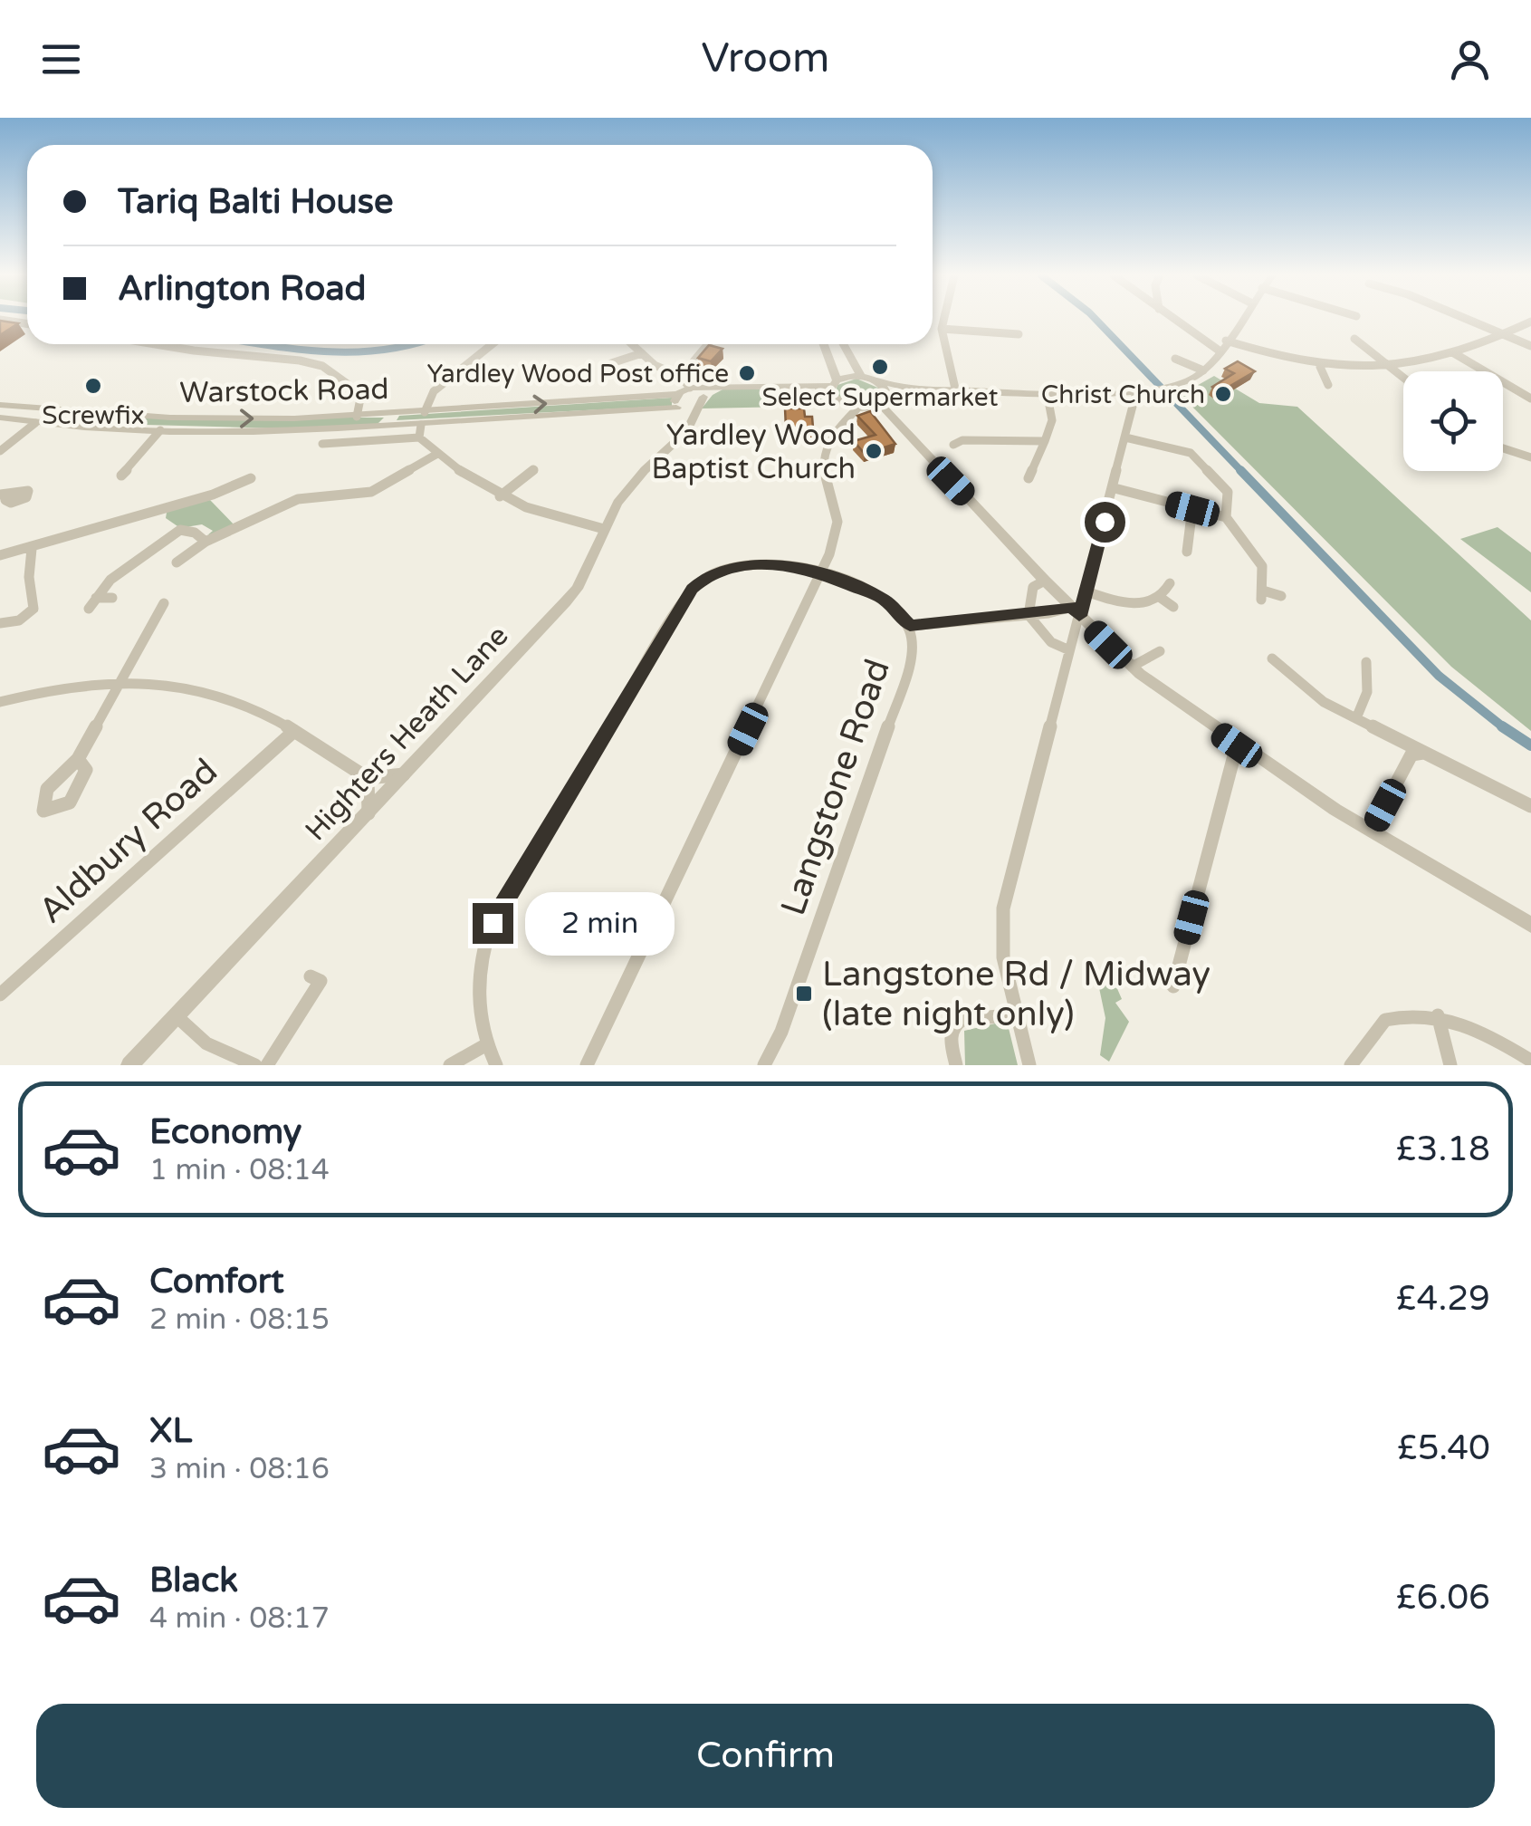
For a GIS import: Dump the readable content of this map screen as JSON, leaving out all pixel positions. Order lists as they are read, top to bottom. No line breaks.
{"streets":{"street":["Warstock Road","Highters Heath Lane","Langstone Road","Aldbury Road"]},"crossings":[["Warstock Road","Highters Heath Lane"]],"places":{"other":["Select Supermarket","Yardley Wood Post office","Screwfix","Christ Church","Yardley Wood Baptist Church"],"transit":["Langstone Rd / Midway (late night only)"]},"page":{"header":"Vroom","banner":["Tariq Balti House","Arlington Road"],"bubble":"2 min","list":[{"name":"Economy","note":"1 min · 08:14","value":"£3.18"},{"name":"Comfort","note":"2 min · 08:15","value":"£4.29"},{"name":"XL","note":"3 min · 08:16","value":"£5.40"},{"name":"Black","note":"4 min · 08:17","value":"£6.06"}],"buttons":"Confirm"}}
